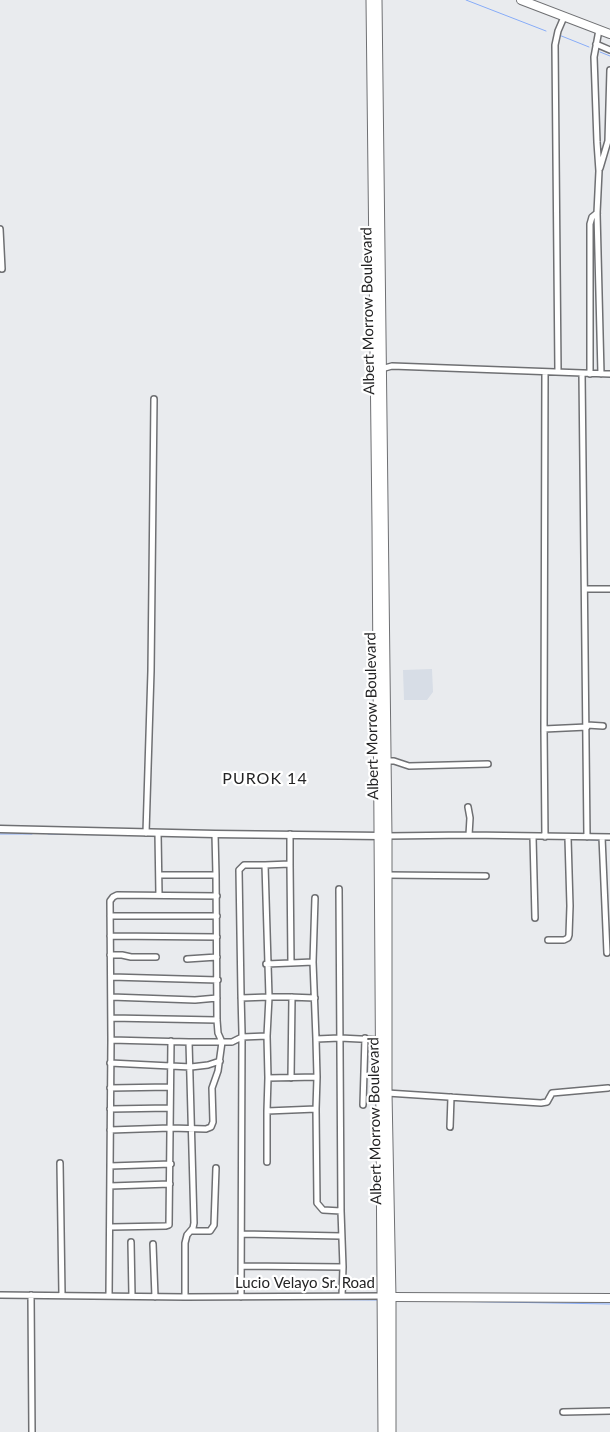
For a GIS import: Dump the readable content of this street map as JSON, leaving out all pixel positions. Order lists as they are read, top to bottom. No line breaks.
{"streets":{"highway":["Albert Morrow Boulevard"],"main road":["Lucio Velayo Sr. Road"]},"crossings":[["Albert Morrow Boulevard","Lucio Velayo Sr. Road"]],"districts":["PUROK 14"]}
